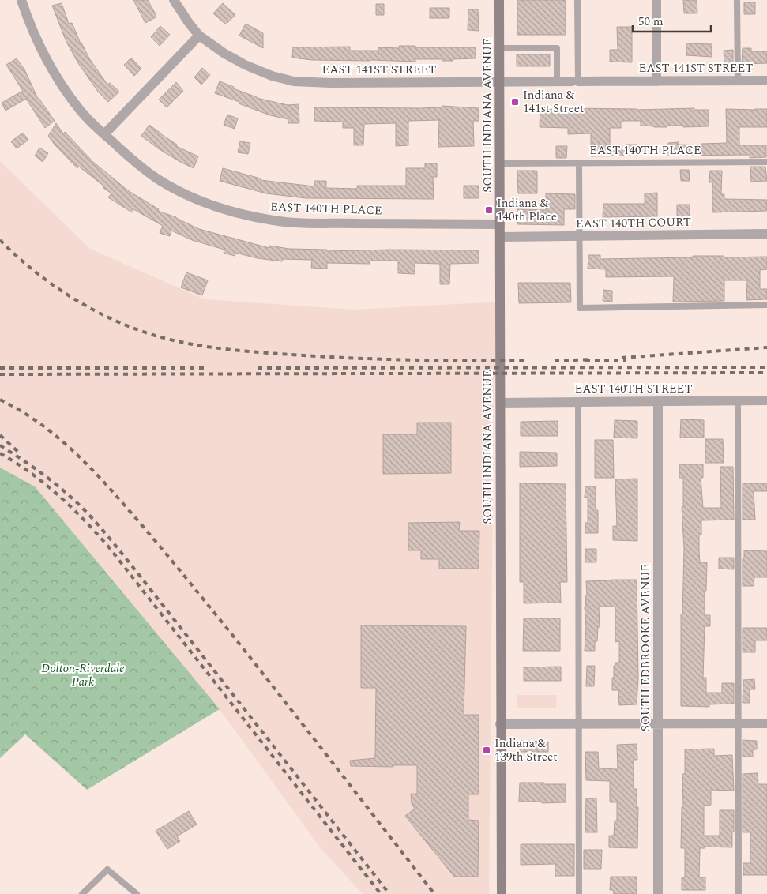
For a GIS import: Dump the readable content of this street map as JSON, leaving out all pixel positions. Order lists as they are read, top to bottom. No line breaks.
{"streets":{"main road":["SOUTH INDIANA AVENUE"],"street":["EAST 141ST STREET","EAST 140TH PLACE","EAST 140TH COURT","EAST 140TH STREET","SOUTH EDBROOKE AVENUE"]},"crossings":[["EAST 141ST STREET","SOUTH INDIANA AVENUE"],["SOUTH INDIANA AVENUE","EAST 140TH PLACE"],["SOUTH INDIANA AVENUE","EAST 140TH COURT"],["SOUTH INDIANA AVENUE","EAST 140TH STREET"],["EAST 140TH STREET","SOUTH EDBROOKE AVENUE"]],"parks":["Dolton-Riverdale Park"],"places":{"transit":["Indiana & 141st Street","Indiana & 140th Place","Indiana & 139th Street"]},"scale_bar":"50 m"}
